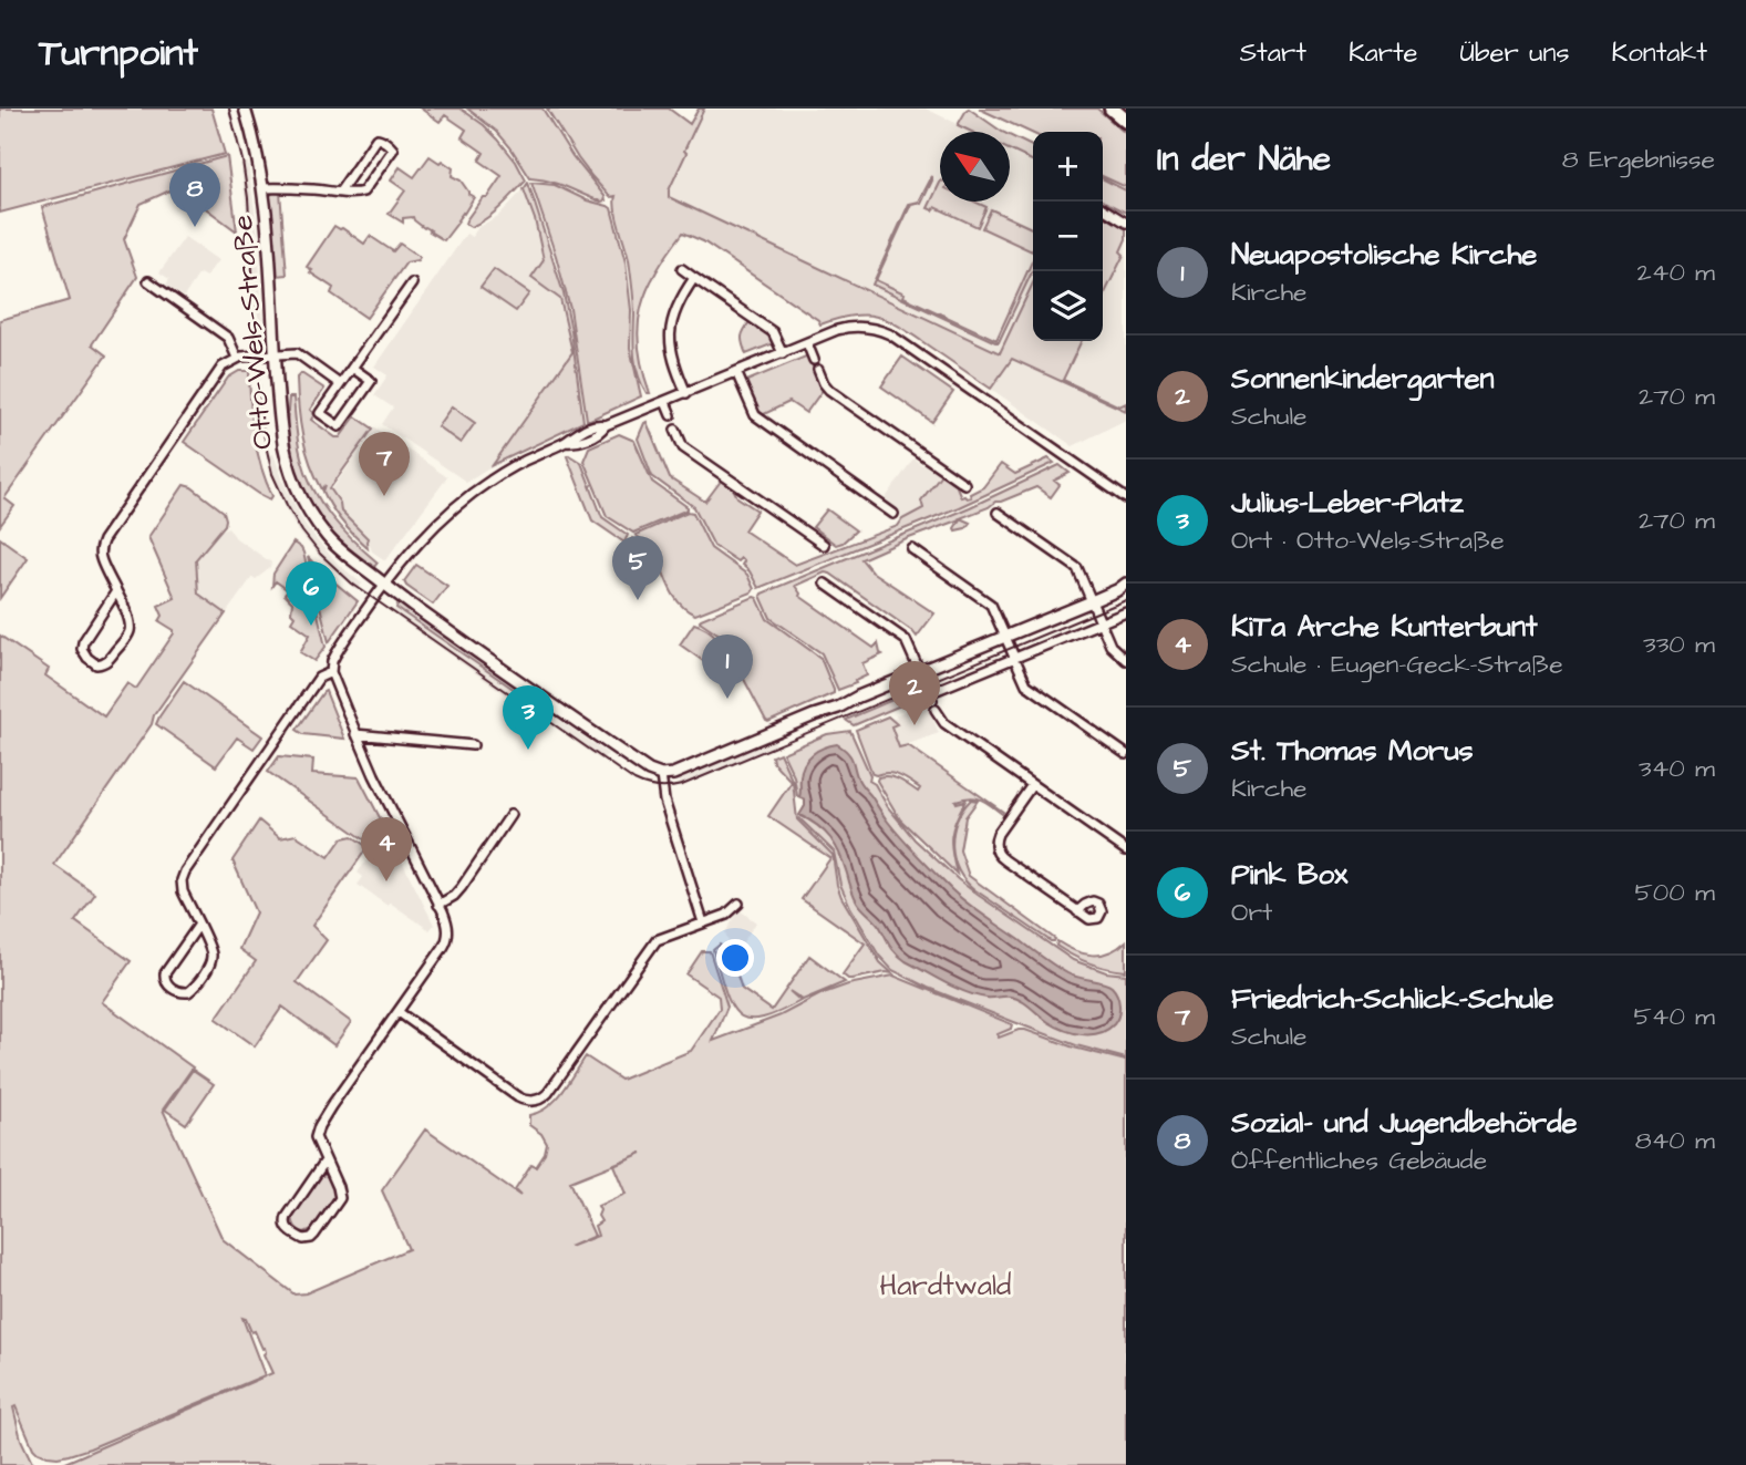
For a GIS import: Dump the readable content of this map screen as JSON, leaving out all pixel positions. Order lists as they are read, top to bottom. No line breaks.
{"streets":{"street":["Otto-Wels-Straße"]},"parks":["Hardtwald"],"north":"top left","page":{"header":"Turnpoint","nav":["Start","Karte","Über uns","Kontakt"],"heading":["In der Nähe","8 Ergebnisse"],"map_buttons":["+","−"],"pins":["8","7","5","6","1","2","3","4"],"list":[{"mark":"1","name":"Neuapostolische Kirche","note":"Kirche","value":"240 m"},{"mark":"2","name":"Sonnenkindergarten","note":"Schule","value":"270 m"},{"mark":"3","name":"Julius-Leber-Platz","note":"Ort · Otto-Wels-Straße","value":"270 m"},{"mark":"4","name":"KiTa Arche Kunterbunt","note":"Schule · Eugen-Geck-Straße","value":"330 m"},{"mark":"5","name":"St. Thomas Morus","note":"Kirche","value":"340 m"},{"mark":"6","name":"Pink Box","note":"Ort","value":"500 m"},{"mark":"7","name":"Friedrich-Schlick-Schule","note":"Schule","value":"540 m"},{"mark":"8","name":"Sozial- und Jugendbehörde","note":"Öffentliches Gebäude","value":"840 m"}]}}
